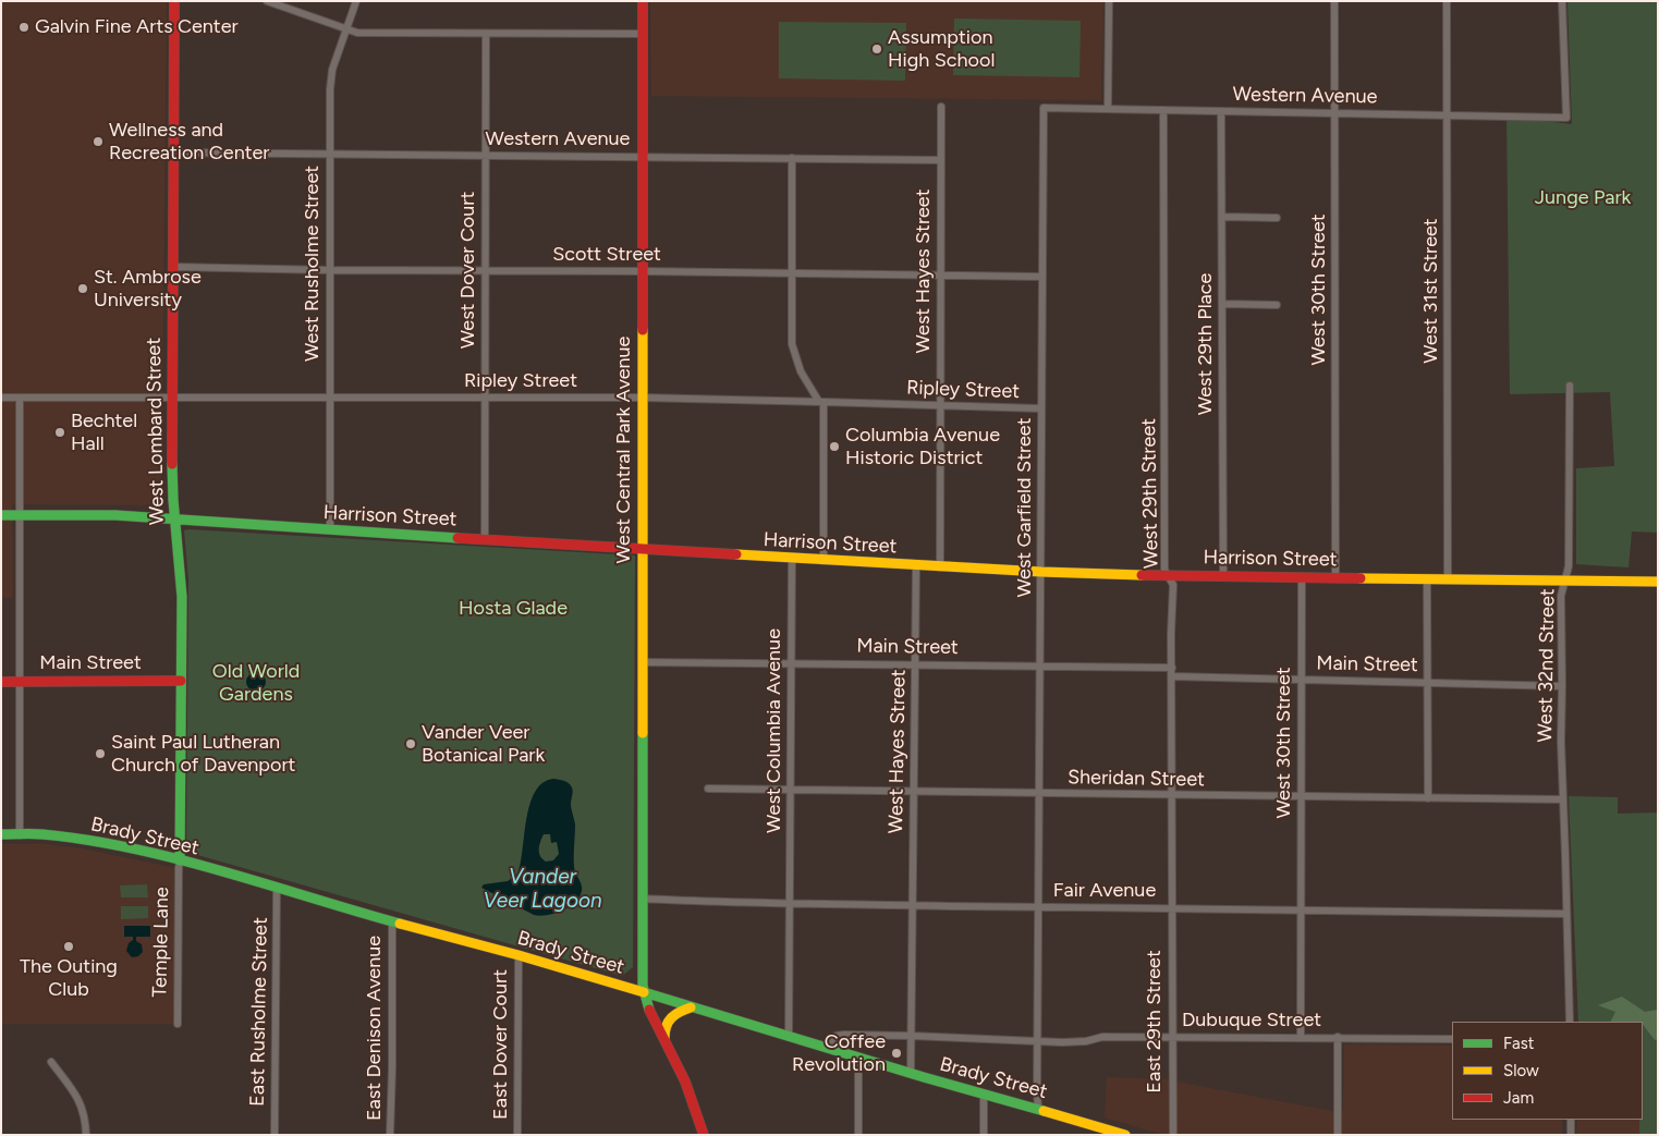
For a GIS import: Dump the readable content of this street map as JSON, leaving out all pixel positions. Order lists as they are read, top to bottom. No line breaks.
{"streets":{"main road":["West Lombard Street","West Central Park Avenue","Harrison Street","Main Street","Brady Street"],"street":["Western Avenue","Scott Street","West Rusholme Street","West Dover Court","West Hayes Street","West 30th Street","West 31st Street","West 29th Place","Ripley Street","West 29th Street","West Garfield Street","West 32nd Street","West Columbia Avenue","Sheridan Street","Fair Avenue","Temple Lane","East Rusholme Street","Dubuque Street","East 29th Street","East Denison Avenue","East Dover Court"]},"crossings":[["Western Avenue","West Rusholme Street"],["Western Avenue","West Dover Court"],["Western Avenue","West Hayes Street"],["Western Avenue","West 30th Street"],["Western Avenue","West 31st Street"],["Western Avenue","West 29th Place"],["Western Avenue","West Lombard Street"],["Western Avenue","West Central Park Avenue"],["Western Avenue","West 29th Street"],["Western Avenue","West Garfield Street"],["Scott Street","West Rusholme Street"],["Scott Street","West Dover Court"],["Scott Street","West Hayes Street"],["Scott Street","West Lombard Street"],["Scott Street","West Central Park Avenue"],["Scott Street","West Garfield Street"],["West Rusholme Street","Ripley Street"],["West Rusholme Street","Harrison Street"],["West Dover Court","Ripley Street"],["West Dover Court","Harrison Street"],["West Hayes Street","Ripley Street"],["West Hayes Street","Harrison Street"],["West Hayes Street","Main Street"],["West Hayes Street","Sheridan Street"],["West Hayes Street","Brady Street"],["West Hayes Street","Fair Avenue"],["West Hayes Street","Dubuque Street"],["West 30th Street","Harrison Street"],["West 30th Street","Main Street"],["West 30th Street","Sheridan Street"],["West 30th Street","Fair Avenue"],["West 30th Street","Dubuque Street"],["West 31st Street","Harrison Street"],["West 29th Place","Harrison Street"],["Ripley Street","West Lombard Street"],["Ripley Street","West Central Park Avenue"],["Ripley Street","West Garfield Street"],["West Lombard Street","Harrison Street"],["West Lombard Street","Main Street"],["West Lombard Street","Brady Street"],["West Lombard Street","Temple Lane"],["West Central Park Avenue","Harrison Street"],["West Central Park Avenue","Main Street"],["West Central Park Avenue","Brady Street"],["West Central Park Avenue","Fair Avenue"],["West 29th Street","Harrison Street"],["West 29th Street","Main Street"],["West 29th Street","Sheridan Street"],["West 29th Street","Fair Avenue"],["West 29th Street","East 29th Street"],["West Garfield Street","Harrison Street"],["West Garfield Street","Main Street"],["West Garfield Street","Sheridan Street"],["West Garfield Street","Brady Street"],["West Garfield Street","Fair Avenue"],["West Garfield Street","Dubuque Street"],["Harrison Street","West 32nd Street"],["Harrison Street","West Columbia Avenue"],["Main Street","West 32nd Street"],["Main Street","West Columbia Avenue"],["West 32nd Street","Sheridan Street"],["West 32nd Street","Fair Avenue"],["West Columbia Avenue","Sheridan Street"],["West Columbia Avenue","Brady Street"],["West Columbia Avenue","Fair Avenue"],["Brady Street","Temple Lane"],["Brady Street","East Rusholme Street"],["Brady Street","Dubuque Street"],["Brady Street","East Denison Avenue"],["Brady Street","East Dover Court"],["Fair Avenue","East 29th Street"],["Dubuque Street","East 29th Street"]],"water":["Vander Veer Lagoon"],"parks":["Junge Park","Hosta Glade","Old World Gardens"],"places":["Galvin Fine Arts Center","Assumption High School","Wellness and Recreation Center","St. Ambrose University","Bechtel Hall","Columbia Avenue Historic District","Vander Veer Botanical Park","Saint Paul Lutheran Church of Davenport","The Outing Club","Coffee Revolution"],"legend":["Fast","Slow","Jam"]}
